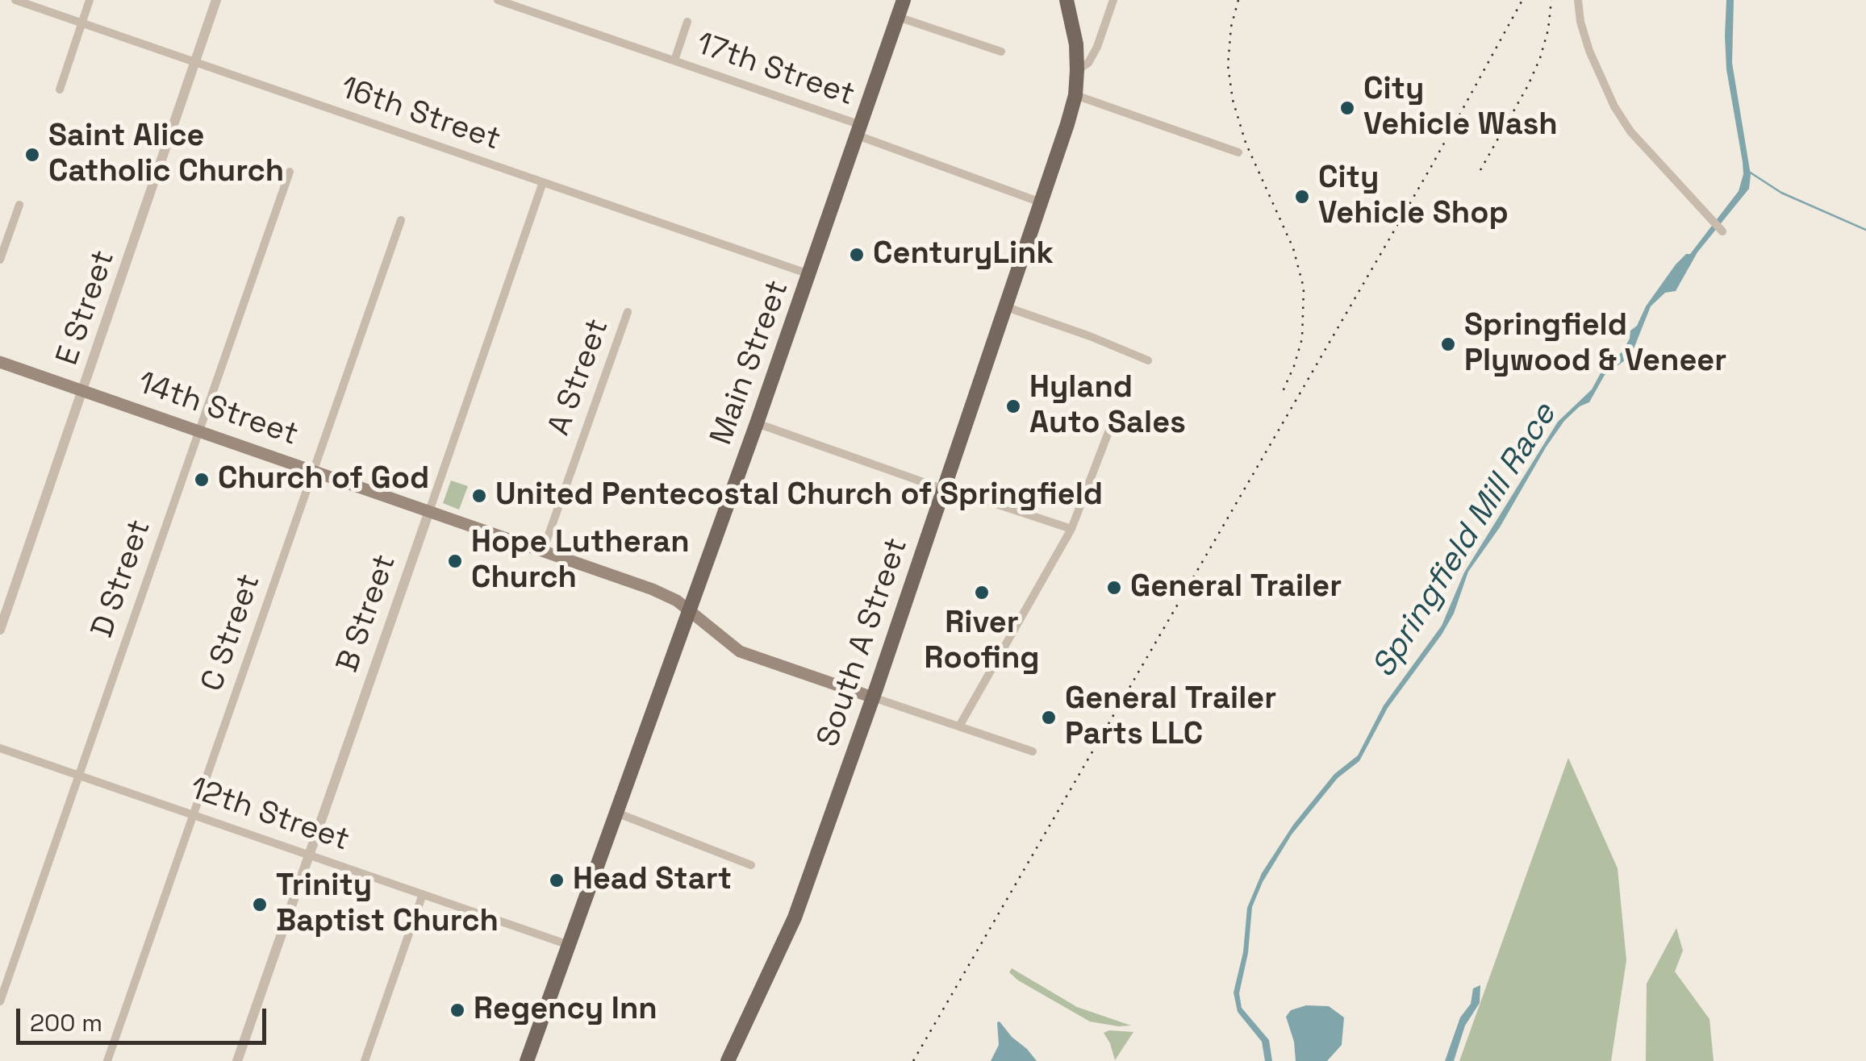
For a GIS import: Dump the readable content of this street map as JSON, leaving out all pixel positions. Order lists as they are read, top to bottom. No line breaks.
{"streets":{"main road":["Main Street","14th Street","South A Street"],"street":["17th Street","16th Street","E Street","A Street","D Street","B Street","C Street","12th Street"]},"crossings":[["17th Street","Main Street"],["17th Street","South A Street"],["16th Street","E Street"],["16th Street","Main Street"],["16th Street","B Street"],["E Street","14th Street"],["Main Street","14th Street"],["Main Street","12th Street"],["A Street","14th Street"],["14th Street","D Street"],["14th Street","B Street"],["14th Street","C Street"],["14th Street","South A Street"],["D Street","12th Street"],["B Street","12th Street"],["C Street","12th Street"]],"water":["Springfield Mill Race"],"places":["City Vehicle Wash","Saint Alice Catholic Church","City Vehicle Shop","CenturyLink","Springfield Plywood & Veneer","Hyland Auto Sales","Church of God","United Pentecostal Church of Springfield","Hope Lutheran Church","General Trailer","River Roofing","General Trailer Parts LLC","Head Start","Trinity Baptist Church","Regency Inn"],"scale_bar":"200 m"}
